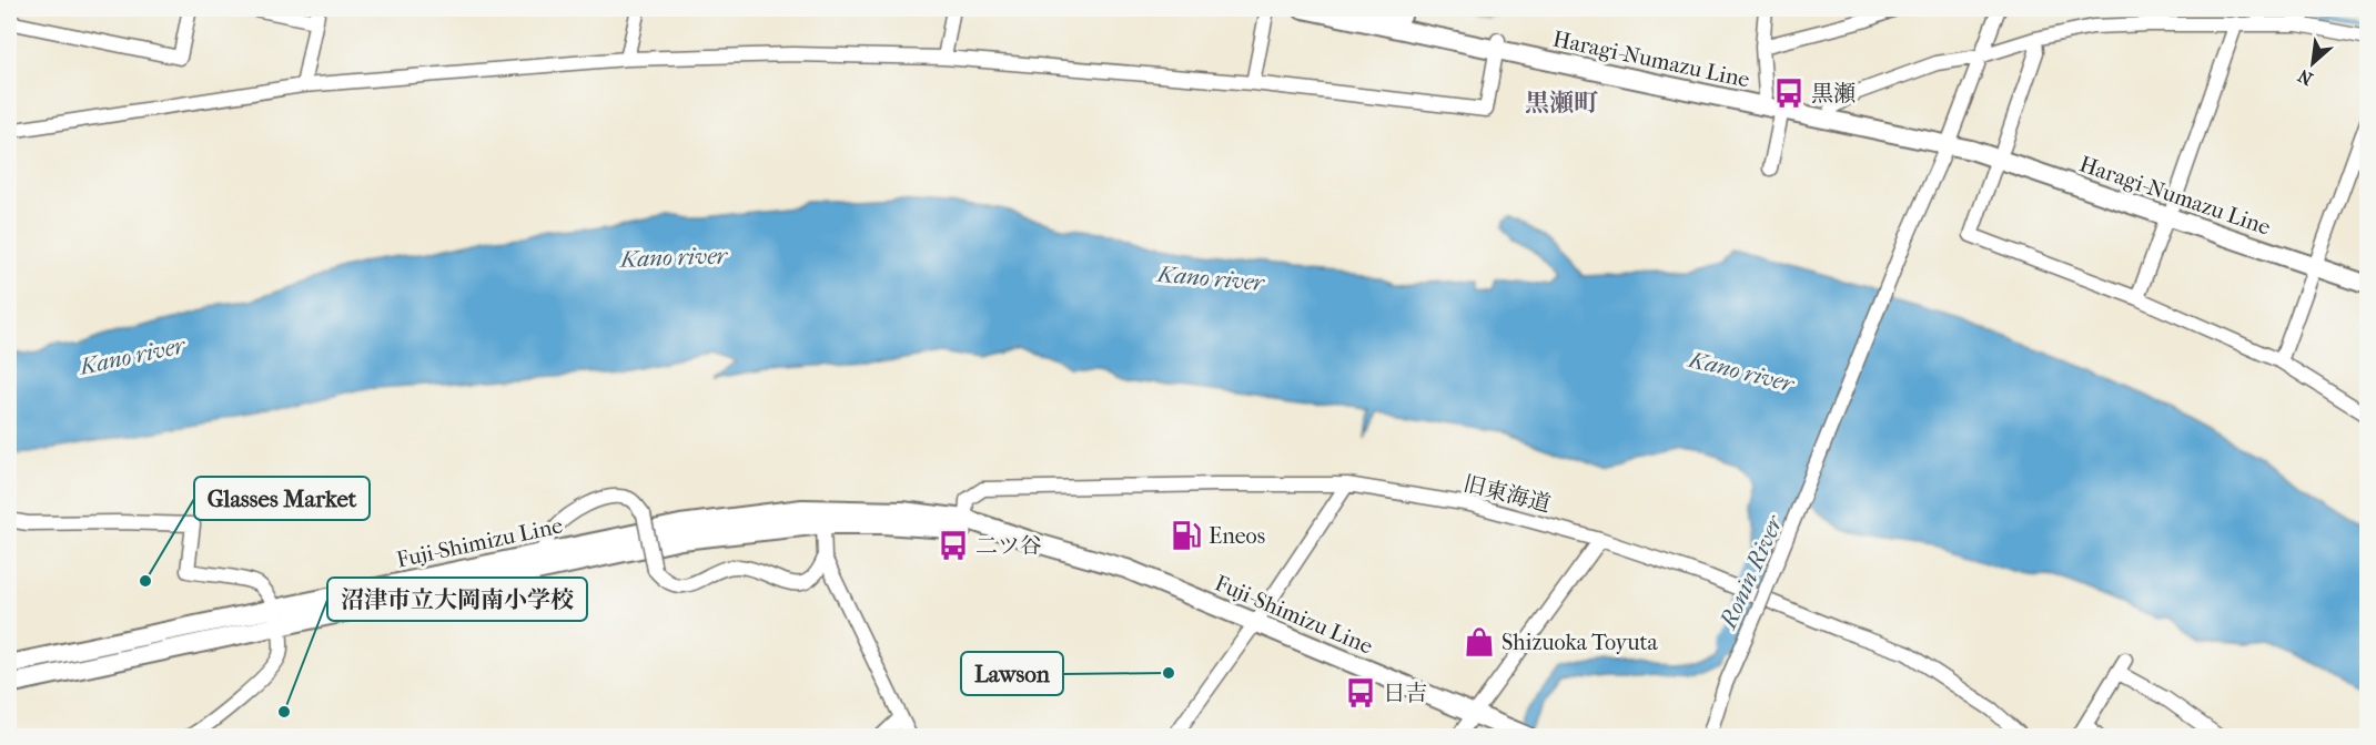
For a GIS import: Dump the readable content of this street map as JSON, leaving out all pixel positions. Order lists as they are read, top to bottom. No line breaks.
{"streets":{"main road":["Haragi-Numazu Line","Fuji-Shimizu Line"],"street":["旧東海道"]},"crossings":[["旧東海道","Fuji-Shimizu Line"]],"districts":["黒瀬町"],"water":["Kano river","Ronin River"],"places":{"bus stop":["黒瀬","二ツ谷","日吉"],"fuel station":["Eneos"],"other":["Glasses Market","Lawson","沼津市立大岡南小学校"],"shop":["Shizuoka Toyuta"]},"north":"bottom left"}
